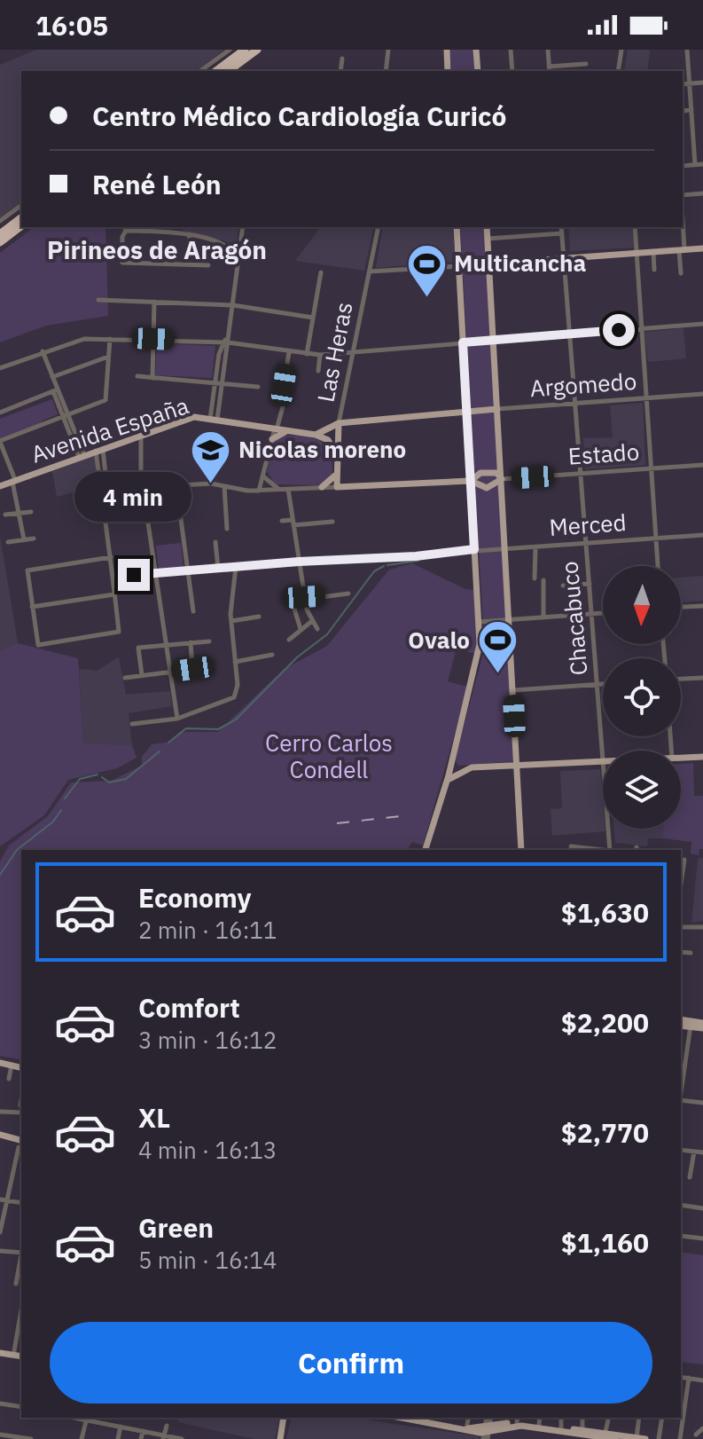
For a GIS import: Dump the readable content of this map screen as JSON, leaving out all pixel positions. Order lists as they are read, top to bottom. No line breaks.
{"streets":{"main road":["Las Heras","Argomedo","Avenida España","Estado"],"street":["Merced","Chacabuco"]},"crossings":[["Las Heras","Argomedo"],["Las Heras","Avenida España"],["Argomedo","Chacabuco"],["Estado","Chacabuco"],["Merced","Chacabuco"]],"districts":["Pirineos de Aragón"],"parks":["Cerro Carlos Condell"],"places":{"sports":["Multicancha","Ovalo"],"school or university":["Nicolas moreno"]},"north":"bottom","page":{"status":"16:05","banner":["Centro Médico Cardiología Curicó","René León"],"bubble":"4 min","list":[{"name":"Economy","note":"2 min · 16:11","value":"$1,630"},{"name":"Comfort","note":"3 min · 16:12","value":"$2,200"},{"name":"XL","note":"4 min · 16:13","value":"$2,770"},{"name":"Green","note":"5 min · 16:14","value":"$1,160"}],"buttons":"Confirm"}}
